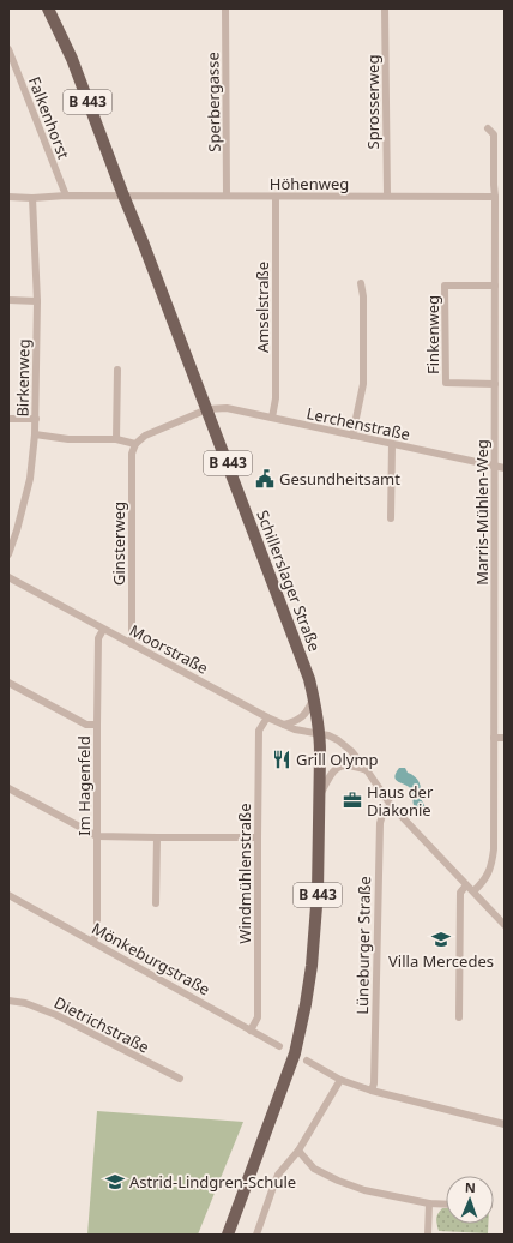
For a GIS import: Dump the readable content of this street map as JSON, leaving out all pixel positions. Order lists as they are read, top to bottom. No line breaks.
{"streets":{"main road":["B 443","Schillerslager Straße"],"street":["Sperbergasse","Sprosserweg","Falkenhorst","Höhenweg","Amselstraße","Finkenweg","Birkenweg","Lerchenstraße","Marris-Mühlen-Weg","Ginsterweg","Moorstraße","Im Hagenfeld","Windmühlenstraße","Lüneburger Straße","Mönkeburgstraße","Dietrichstraße"]},"crossings":[["B 443","Höhenweg"],["B 443","Schillerslager Straße"],["B 443","Moorstraße"],["Sperbergasse","Höhenweg"],["Sprosserweg","Höhenweg"],["Falkenhorst","Höhenweg"],["Höhenweg","Amselstraße"],["Höhenweg","Birkenweg"],["Höhenweg","Marris-Mühlen-Weg"],["Höhenweg","Schillerslager Straße"],["Amselstraße","Lerchenstraße"],["Finkenweg","Marris-Mühlen-Weg"],["Lerchenstraße","Marris-Mühlen-Weg"],["Lerchenstraße","Schillerslager Straße"],["Ginsterweg","Moorstraße"],["Schillerslager Straße","Moorstraße"],["Moorstraße","Im Hagenfeld"],["Moorstraße","Windmühlenstraße"],["Im Hagenfeld","Mönkeburgstraße"],["Windmühlenstraße","Mönkeburgstraße"]],"places":{"public building":["Gesundheitsamt"],"restaurant":["Grill Olymp"],"office":["Haus der Diakonie"],"school or university":["Villa Mercedes","Astrid-Lindgren-Schule"]},"north":"top"}
